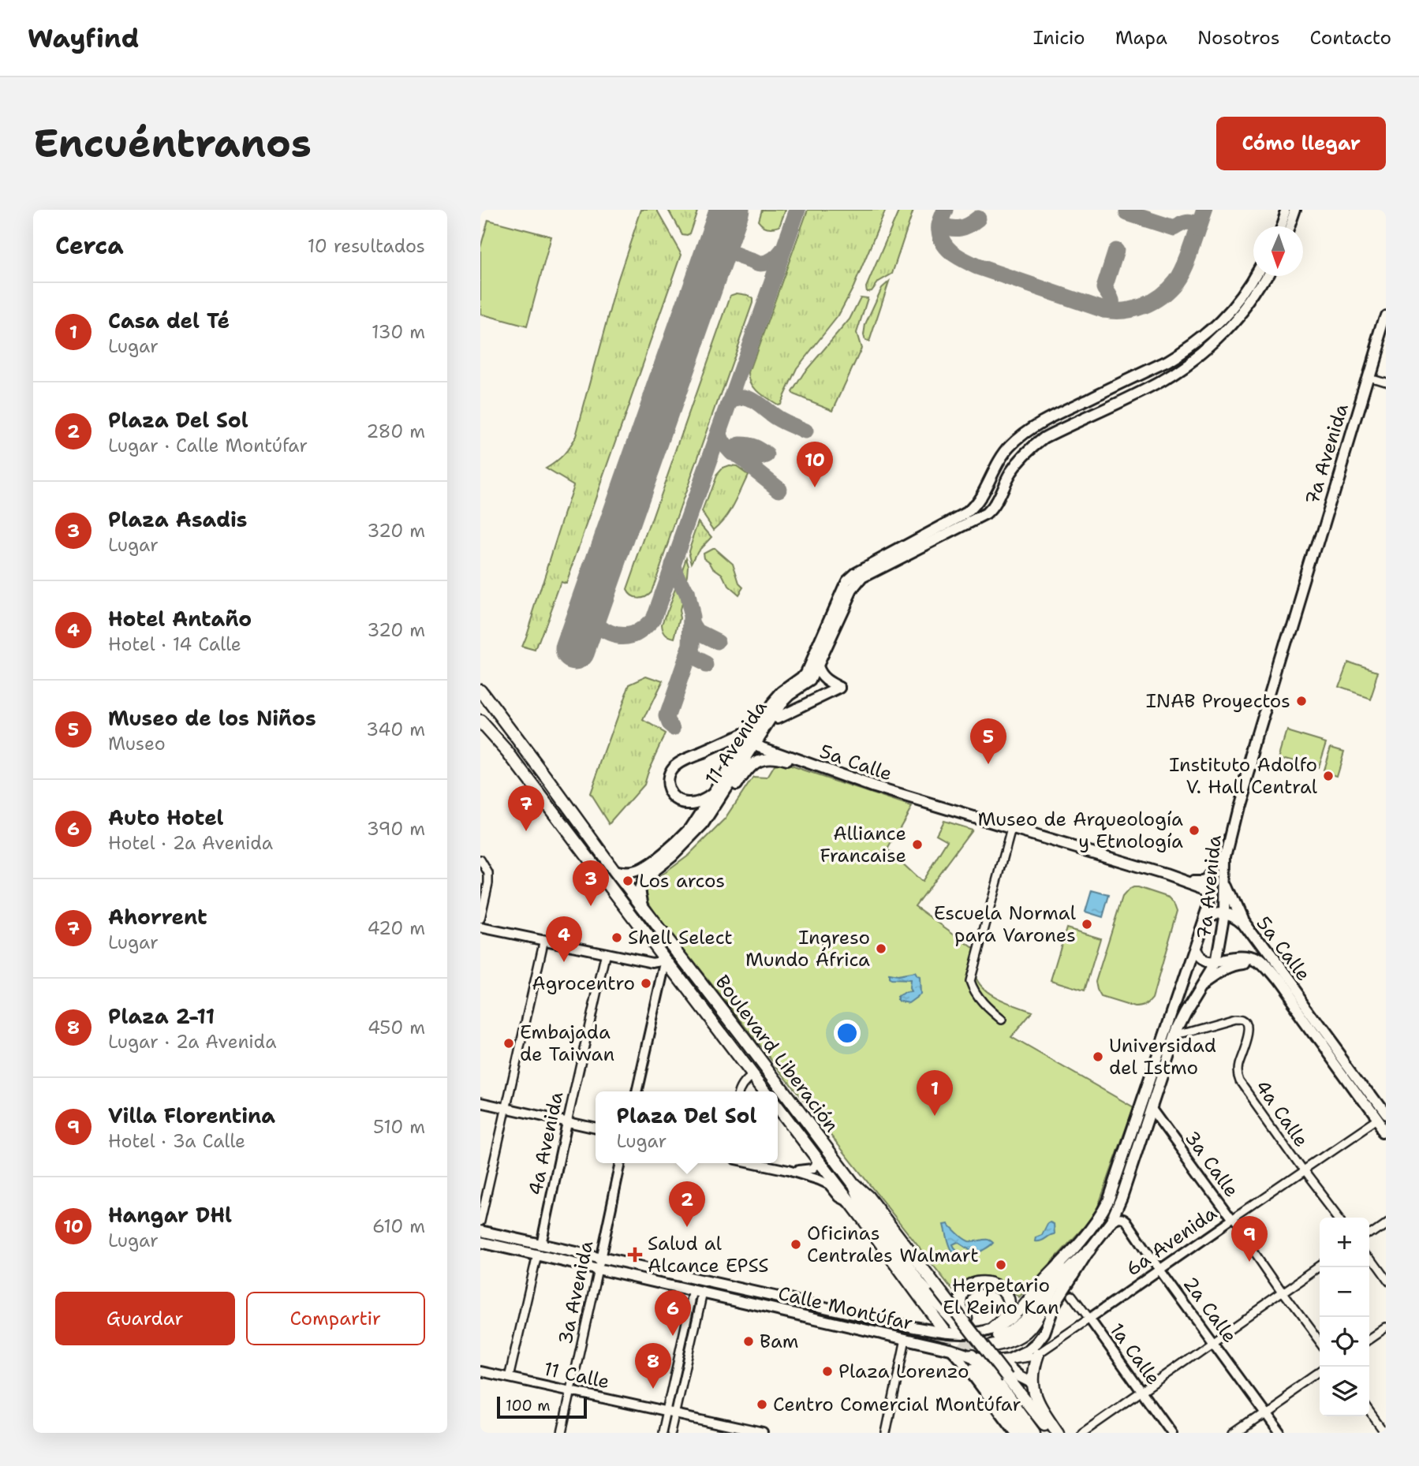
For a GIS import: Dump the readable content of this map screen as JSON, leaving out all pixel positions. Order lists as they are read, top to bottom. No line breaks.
{"streets":{"highway":["Boulevard Liberación"],"main road":["7a Avenida","11 Avenida","5a Calle","Calle Montúfar"],"street":["4a Calle","4a Avenida","3a Calle","6a Avenida","3a Avenida","2a Calle","1a Calle","11 Calle"]},"crossings":[["7a Avenida","5a Calle"],["7a Avenida","4a Calle"],["7a Avenida","3a Calle"],["7a Avenida","6a Avenida"],["7a Avenida","Calle Montúfar"],["7a Avenida","2a Calle"],["11 Avenida","Boulevard Liberación"],["5a Calle","6a Avenida"],["4a Calle","6a Avenida"],["4a Avenida","Calle Montúfar"],["3a Calle","6a Avenida"],["6a Avenida","Calle Montúfar"],["6a Avenida","2a Calle"],["6a Avenida","1a Calle"],["3a Avenida","Calle Montúfar"],["3a Avenida","11 Calle"]],"places":{"other":["INAB Proyectos","Instituto Adolfo V. Hall Central","Museo de Arqueología y Etnología","Alliance Francaise","Los arcos","Escuela Normal para Varones","Shell Select","Ingreso Mundo África","Agrocentro","Embajada de Taiwan","Universidad del Istmo","Oficinas Centrales Walmart","Herpetario El Reino Kan","Bam","Plaza Lorenzo","Centro Comercial Montúfar"],"health":["Salud al Alcance EPSS"]},"scale_bar":"100 m","north":"bottom","page":{"header":"Wayfind","nav":["Inicio","Mapa","Nosotros","Contacto"],"buttons":["Cómo llegar",["Guardar","Compartir"]],"title":"Encuéntranos","heading":["Cerca","10 resultados"],"list":[{"mark":"1","name":"Casa del Té","note":"Lugar","value":"130 m"},{"mark":"2","name":"Plaza Del Sol","note":"Lugar · Calle Montúfar","value":"280 m"},{"mark":"3","name":"Plaza Asadis","note":"Lugar","value":"320 m"},{"mark":"4","name":"Hotel Antaño","note":"Hotel · 14 Calle","value":"320 m"},{"mark":"5","name":"Museo de los Niños","note":"Museo","value":"340 m"},{"mark":"6","name":"Auto Hotel","note":"Hotel · 2a Avenida","value":"390 m"},{"mark":"7","name":"Ahorrent","note":"Lugar","value":"420 m"},{"mark":"8","name":"Plaza 2-11","note":"Lugar · 2a Avenida","value":"450 m"},{"mark":"9","name":"Villa Florentina","note":"Hotel · 3a Calle","value":"510 m"},{"mark":"10","name":"Hangar DHl","note":"Lugar","value":"610 m"}],"pins":["10","5","7","3","4","1","2","9","6","8"],"popup":["Plaza Del Sol","Lugar"],"map_buttons":["+","−"],"scale":"100 m"}}
